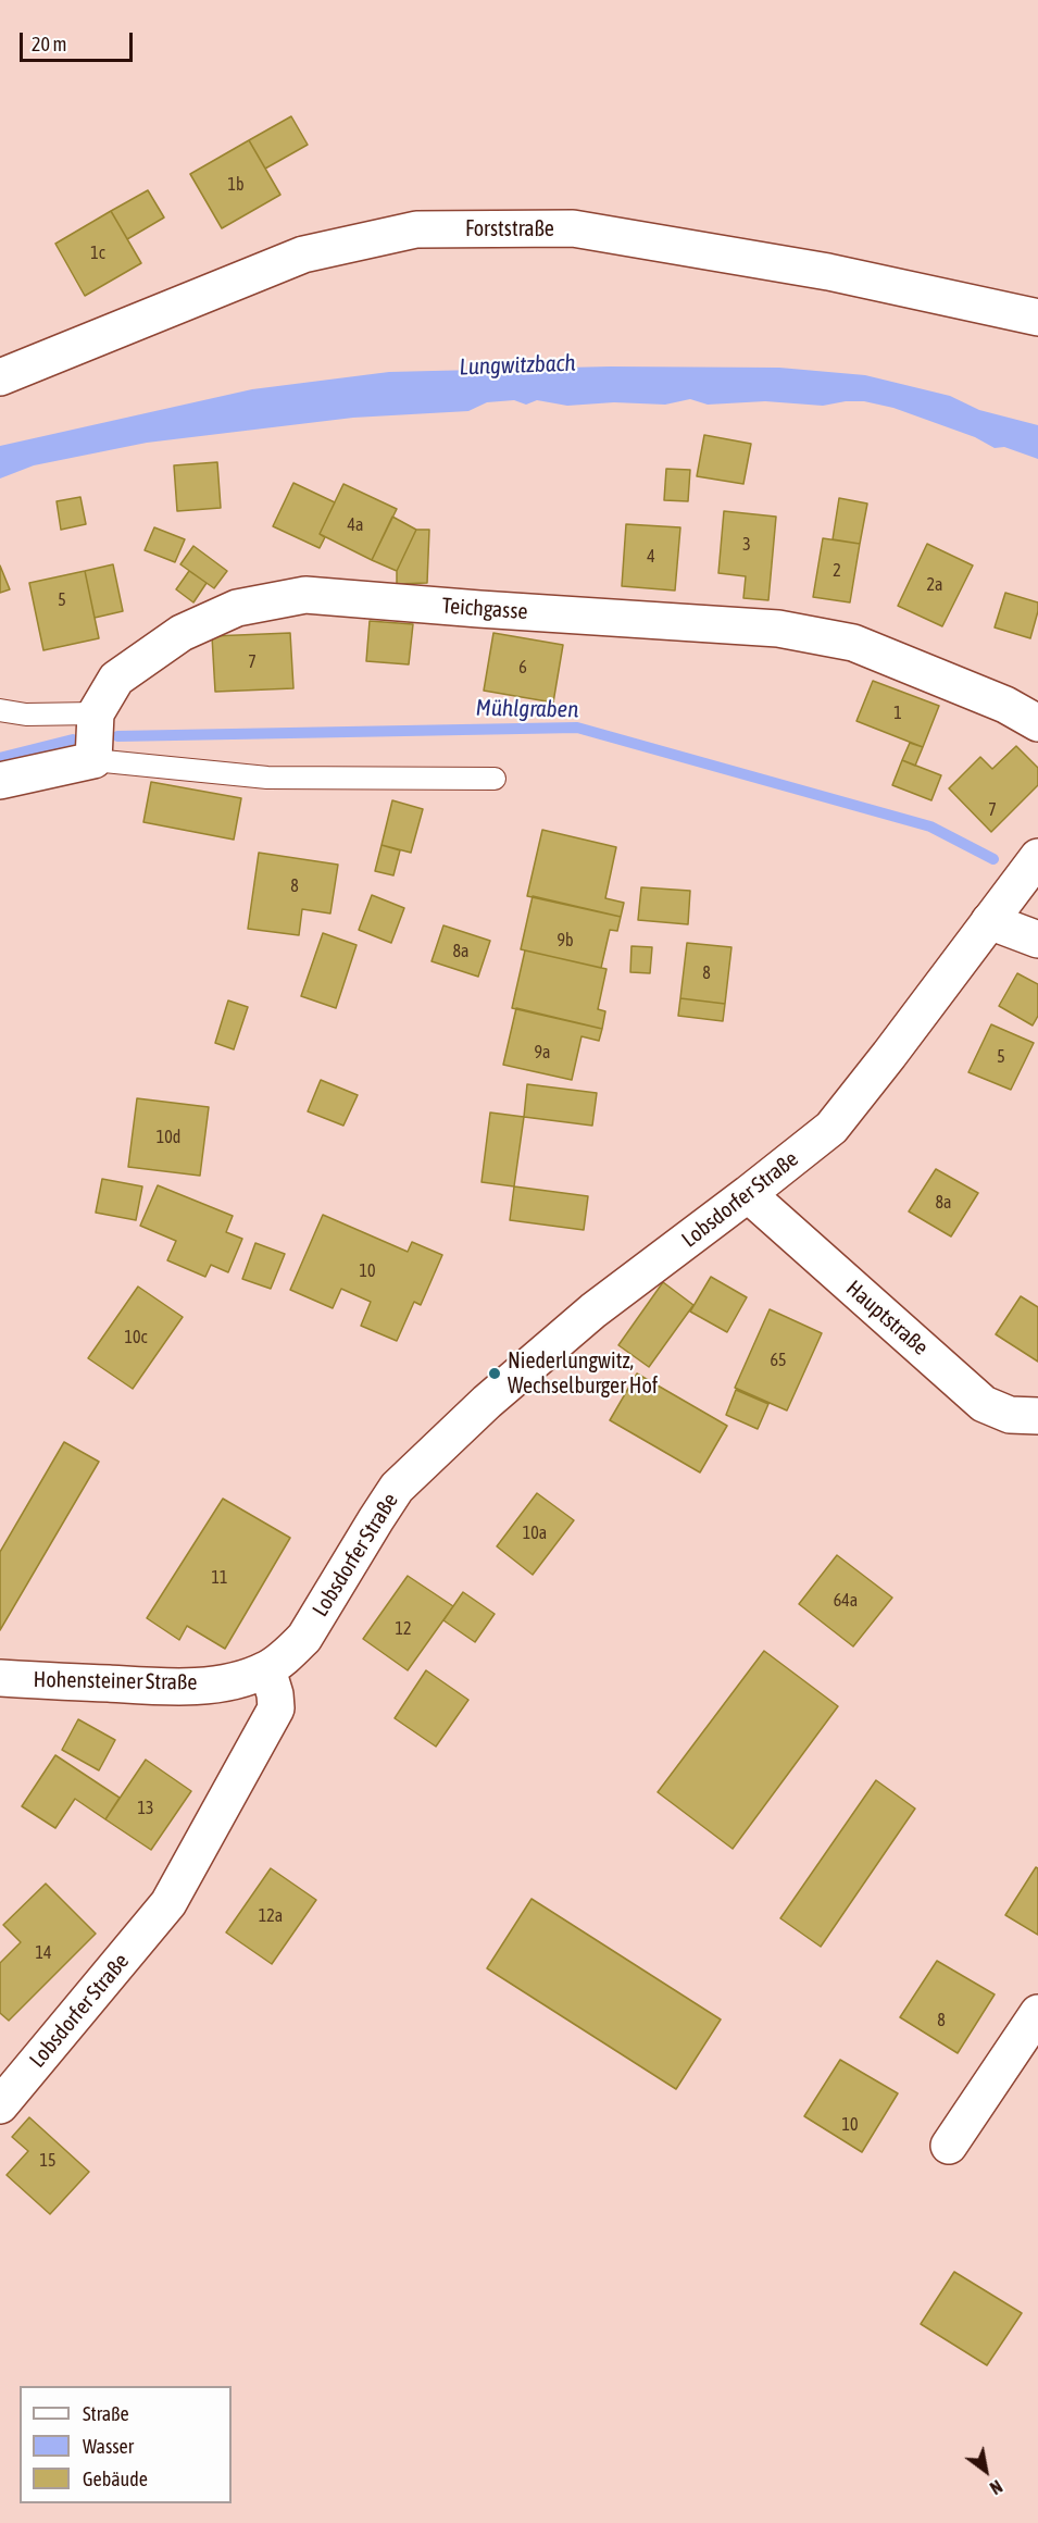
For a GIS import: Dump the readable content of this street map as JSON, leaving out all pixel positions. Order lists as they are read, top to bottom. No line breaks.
{"streets":{"street":["Forststraße","Teichgasse","Lobsdorfer Straße","Hauptstraße","Hohensteiner Straße"]},"crossings":[["Lobsdorfer Straße","Hauptstraße"],["Lobsdorfer Straße","Hohensteiner Straße"]],"water":["Lungwitzbach","Mühlgraben"],"places":["Niederlungwitz, Wechselburger Hof"],"house_numbers":["1b","1c","4a","3","4","2","2a","5","7","6","1","7","8","9b","8a","8","9a","5","10d","8a","10","10c","65","10a","11","64a","12","13","12a","14","8","10","15"],"legend":["Straße","Wasser","Gebäude"],"scale_bar":"20 m","north":"bottom right"}
